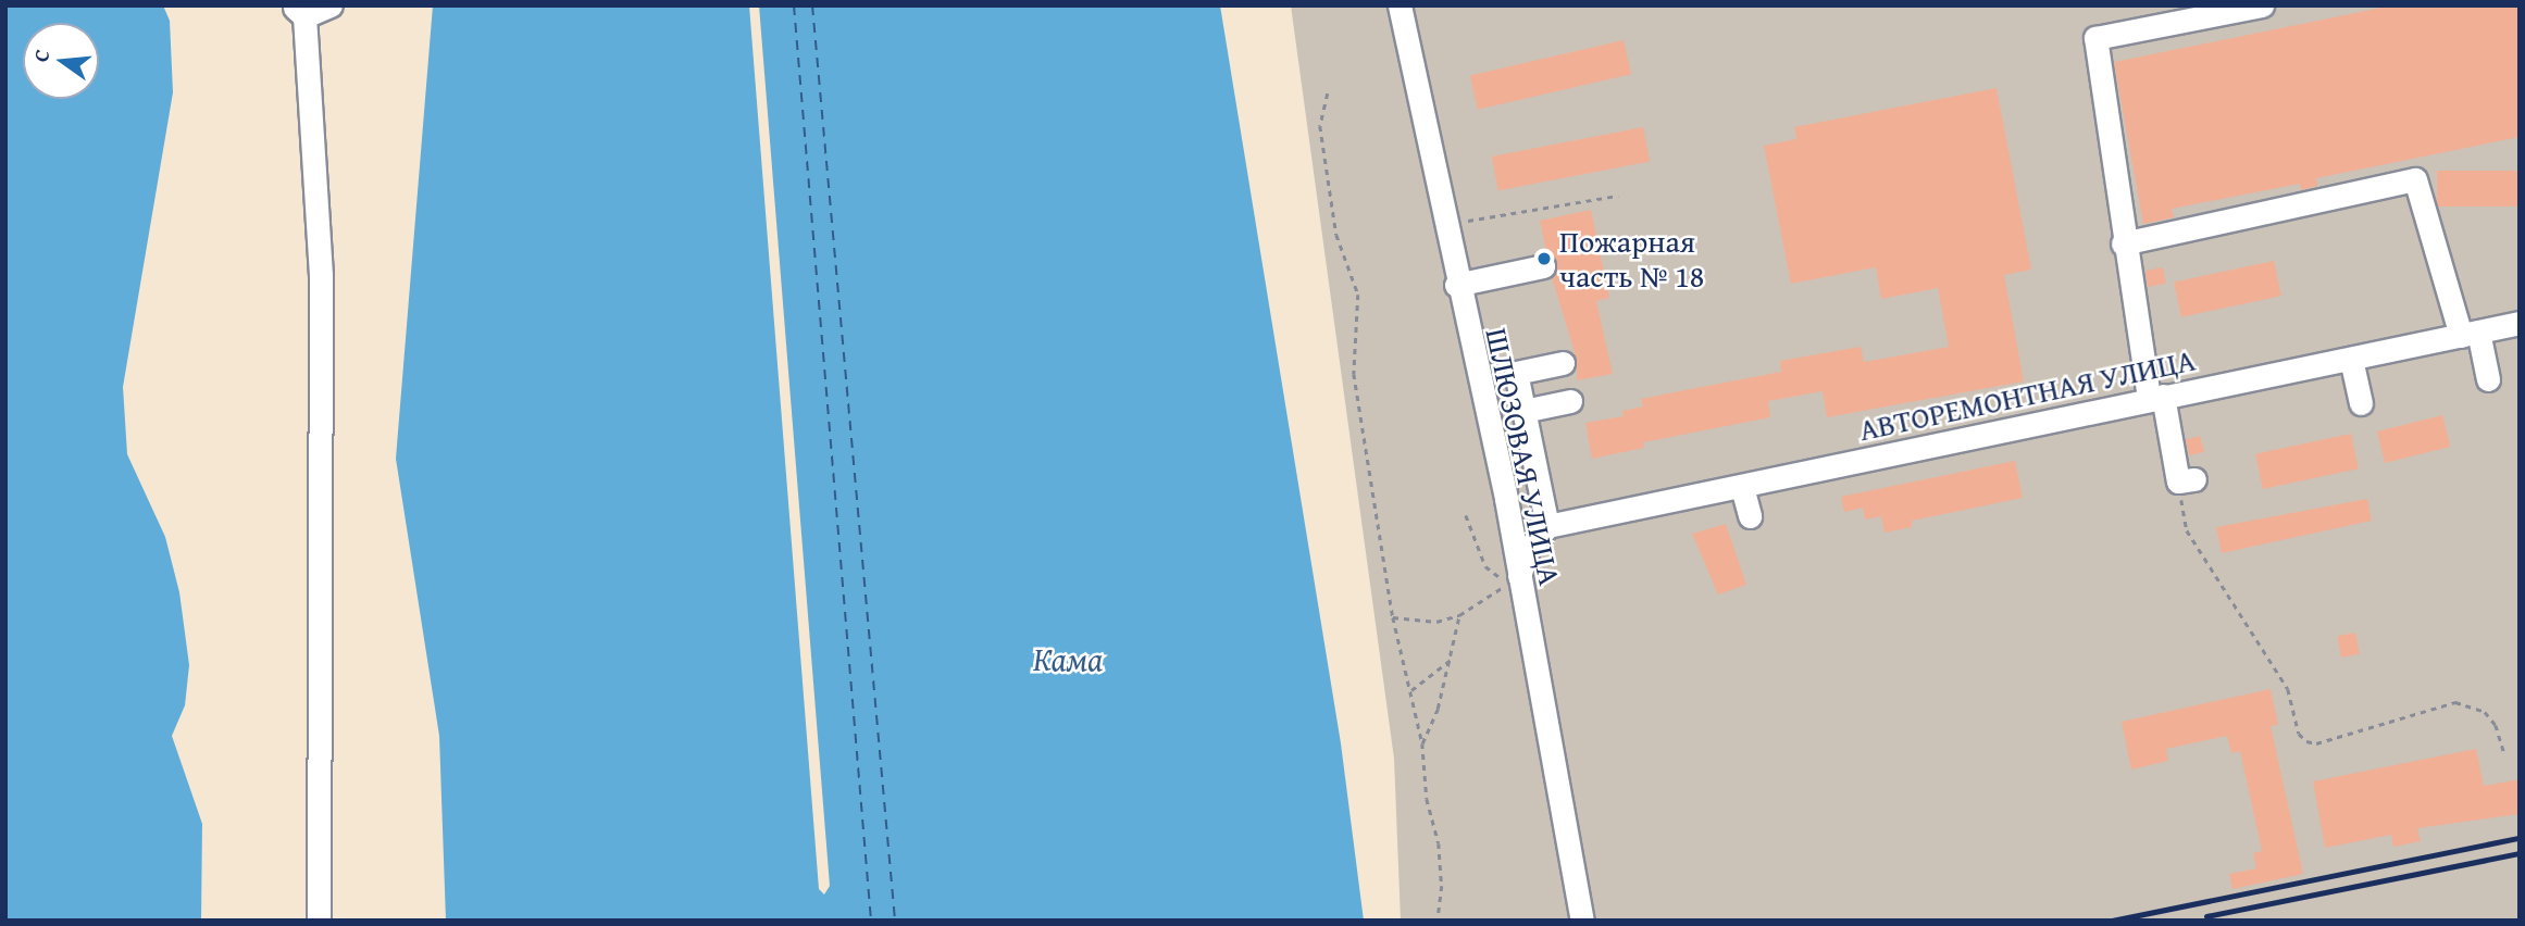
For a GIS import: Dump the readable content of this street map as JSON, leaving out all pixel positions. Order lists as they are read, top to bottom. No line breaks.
{"streets":{"street":["АВТОРЕМОНТНАЯ УЛИЦА","ШЛЮЗОВАЯ УЛИЦА"]},"water":["Кама"],"places":["Пожарная часть № 18"],"north":"left"}
